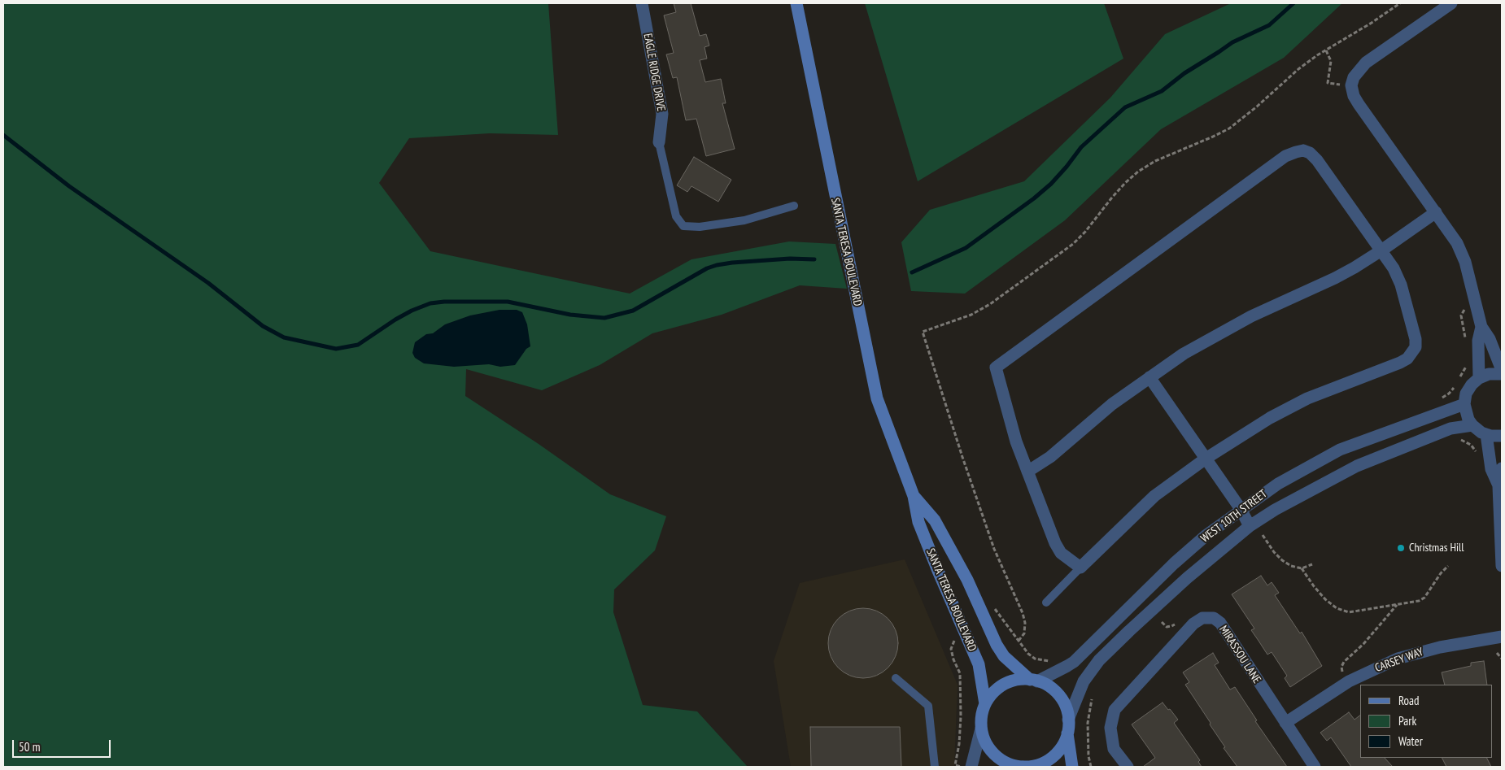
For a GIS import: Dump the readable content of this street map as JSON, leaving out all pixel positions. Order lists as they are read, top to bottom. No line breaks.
{"streets":{"main road":["SANTA TERESA BOULEVARD"],"street":["EAGLE RIDGE DRIVE","WEST 10TH STREET","MIRASSOU LANE","CARSEY WAY"]},"crossings":[["SANTA TERESA BOULEVARD","WEST 10TH STREET"],["MIRASSOU LANE","CARSEY WAY"]],"places":["Christmas Hill"],"legend":["Road","Park","Water"],"scale_bar":"50 m"}
